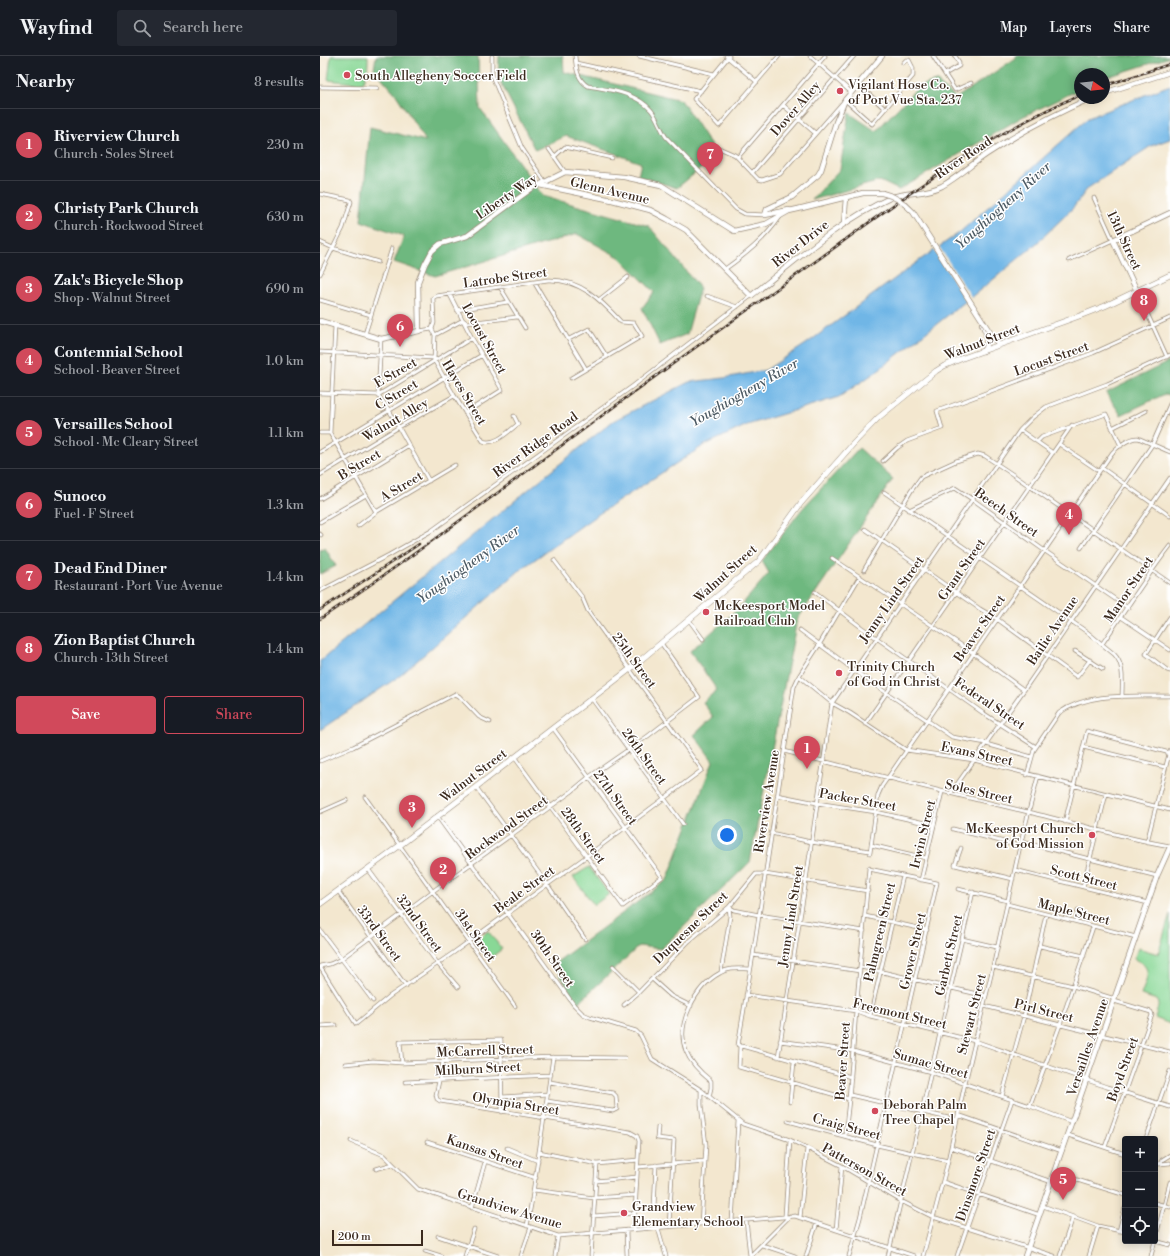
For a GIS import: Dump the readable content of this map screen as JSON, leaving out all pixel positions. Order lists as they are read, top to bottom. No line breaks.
{"streets":{"main road":["Walnut Street"],"street":["Dover Alley","River Road","Glenn Avenue","Liberty Way","13th Street","River Drive","Latrobe Street","Locust Street","E Street","Hayes Street","C Street","Walnut Alley","River Ridge Road","B Street","A Street","Beech Street","Grant Street","Manor Street","Jenny Lind Street","Beaver Street","Bailie Avenue","25th Street","Federal Street","Evans Street","26th Street","Soles Street","27th Street","Packer Street","Riverview Avenue","Rockwood Street","Irwin Street","28th Street","Scott Street","Beale Street","Maple Street","32nd Street","Duquesne Street","Palmgreen Street","33rd Street","31st Street","Grover Street","Garbett Street","30th Street","Pirl Street","Freemont Street","Stewart Street","Versailles Avenue","McCarrell Street","Sumac Street","Milburn Street","Boyd Street","Olympia Street","Craig Street","Kansas Street","Patterson Street","Dinsmore Street","Grandview Avenue"]},"crossings":[["River Road","River Drive"],["Glenn Avenue","Liberty Way"],["Glenn Avenue","River Drive"],["Glenn Avenue","River Ridge Road"],["13th Street","Locust Street"],["13th Street","Walnut Street"],["13th Street","Jenny Lind Street"],["River Drive","River Ridge Road"],["Latrobe Street","Locust Street"],["Latrobe Street","Hayes Street"],["Locust Street","E Street"],["Locust Street","Hayes Street"],["Locust Street","C Street"],["Walnut Street","25th Street"],["Walnut Street","26th Street"],["Walnut Street","27th Street"],["Walnut Street","Rockwood Street"],["Walnut Street","28th Street"],["Walnut Street","32nd Street"],["Walnut Street","33rd Street"],["Walnut Street","31st Street"],["Walnut Street","30th Street"],["E Street","Hayes Street"],["Hayes Street","C Street"],["Hayes Street","Walnut Alley"],["Beech Street","Grant Street"],["Beech Street","Manor Street"],["Beech Street","Jenny Lind Street"],["Beech Street","Beaver Street"],["Beech Street","Bailie Avenue"],["Grant Street","Federal Street"],["Grant Street","Evans Street"],["Jenny Lind Street","Beaver Street"],["Jenny Lind Street","Federal Street"],["Jenny Lind Street","Evans Street"],["Jenny Lind Street","Soles Street"],["Jenny Lind Street","Packer Street"],["Jenny Lind Street","Freemont Street"],["Jenny Lind Street","Sumac Street"],["Beaver Street","Federal Street"],["Beaver Street","Evans Street"],["Beaver Street","Soles Street"],["Beaver Street","Packer Street"],["Beaver Street","Palmgreen Street"],["Beaver Street","Freemont Street"],["Beaver Street","Sumac Street"],["Beaver Street","Craig Street"],["Bailie Avenue","Federal Street"],["Bailie Avenue","Evans Street"],["Bailie Avenue","Soles Street"],["25th Street","Rockwood Street"],["25th Street","Beale Street"],["Federal Street","Riverview Avenue"],["Evans Street","Riverview Avenue"],["Evans Street","Stewart Street"],["26th Street","Rockwood Street"],["26th Street","Beale Street"],["Soles Street","Riverview Avenue"],["Soles Street","Irwin Street"],["Soles Street","Stewart Street"],["Soles Street","Versailles Avenue"],["27th Street","Rockwood Street"],["27th Street","28th Street"],["27th Street","Beale Street"],["Packer Street","Riverview Avenue"],["Packer Street","Irwin Street"],["Riverview Avenue","Duquesne Street"],["Riverview Avenue","Freemont Street"],["Rockwood Street","28th Street"],["Rockwood Street","Beale Street"],["Rockwood Street","32nd Street"],["Rockwood Street","33rd Street"],["Rockwood Street","31st Street"],["Rockwood Street","30th Street"],["Irwin Street","Grover Street"],["28th Street","Beale Street"],["Scott Street","Stewart Street"],["Scott Street","Versailles Avenue"],["Beale Street","32nd Street"],["Beale Street","33rd Street"],["Beale Street","31st Street"],["Beale Street","30th Street"],["Maple Street","Garbett Street"],["Maple Street","Stewart Street"],["Maple Street","Versailles Avenue"],["Palmgreen Street","Freemont Street"],["Grover Street","Freemont Street"],["Grover Street","Sumac Street"],["Grover Street","Craig Street"],["Grover Street","Patterson Street"],["Grover Street","Grandview Avenue"],["Garbett Street","Freemont Street"],["Garbett Street","Sumac Street"],["Garbett Street","Craig Street"],["Garbett Street","Patterson Street"],["Garbett Street","Grandview Avenue"],["30th Street","Patterson Street"],["Pirl Street","Stewart Street"],["Pirl Street","Versailles Avenue"],["Pirl Street","Boyd Street"],["Freemont Street","Stewart Street"],["Freemont Street","Versailles Avenue"],["Freemont Street","Boyd Street"],["Stewart Street","Sumac Street"],["Stewart Street","Craig Street"],["Stewart Street","Patterson Street"],["Versailles Avenue","Sumac Street"],["Versailles Avenue","Boyd Street"],["Versailles Avenue","Patterson Street"],["McCarrell Street","Olympia Street"],["Sumac Street","Dinsmore Street"],["Milburn Street","Olympia Street"],["Patterson Street","Dinsmore Street"]],"water":["Youghiogheny River"],"places":["South Allegheny Soccer Field","Vigilant Hose Co. of Port Vue Sta. 237","McKeesport Model Railroad Club","Trinity Church of God in Christ","McKeesport Church of God Mission","Deborah Palm Tree Chapel","Grandview Elementary School"],"scale_bar":"200 m","north":"right","page":{"header":"Wayfind","search":"Search here","nav":["Map","Layers","Share"],"heading":["Nearby","8 results"],"list":[{"mark":"1","name":"Riverview Church","note":"Church · Soles Street","value":"230 m"},{"mark":"2","name":"Christy Park Church","note":"Church · Rockwood Street","value":"630 m"},{"mark":"3","name":"Zak's Bicycle Shop","note":"Shop · Walnut Street","value":"690 m"},{"mark":"4","name":"Contennial School","note":"School · Beaver Street","value":"1.0 km"},{"mark":"5","name":"Versailles School","note":"School · Mc Cleary Street","value":"1.1 km"},{"mark":"6","name":"Sunoco","note":"Fuel · F Street","value":"1.3 km"},{"mark":"7","name":"Dead End Diner","note":"Restaurant · Port Vue Avenue","value":"1.4 km"},{"mark":"8","name":"Zion Baptist Church","note":"Church · 13th Street","value":"1.4 km"}],"pins":["7","8","6","4","1","3","2","5"],"buttons":["Save","Share"],"map_buttons":["+","−"],"scale":"200 m"}}
